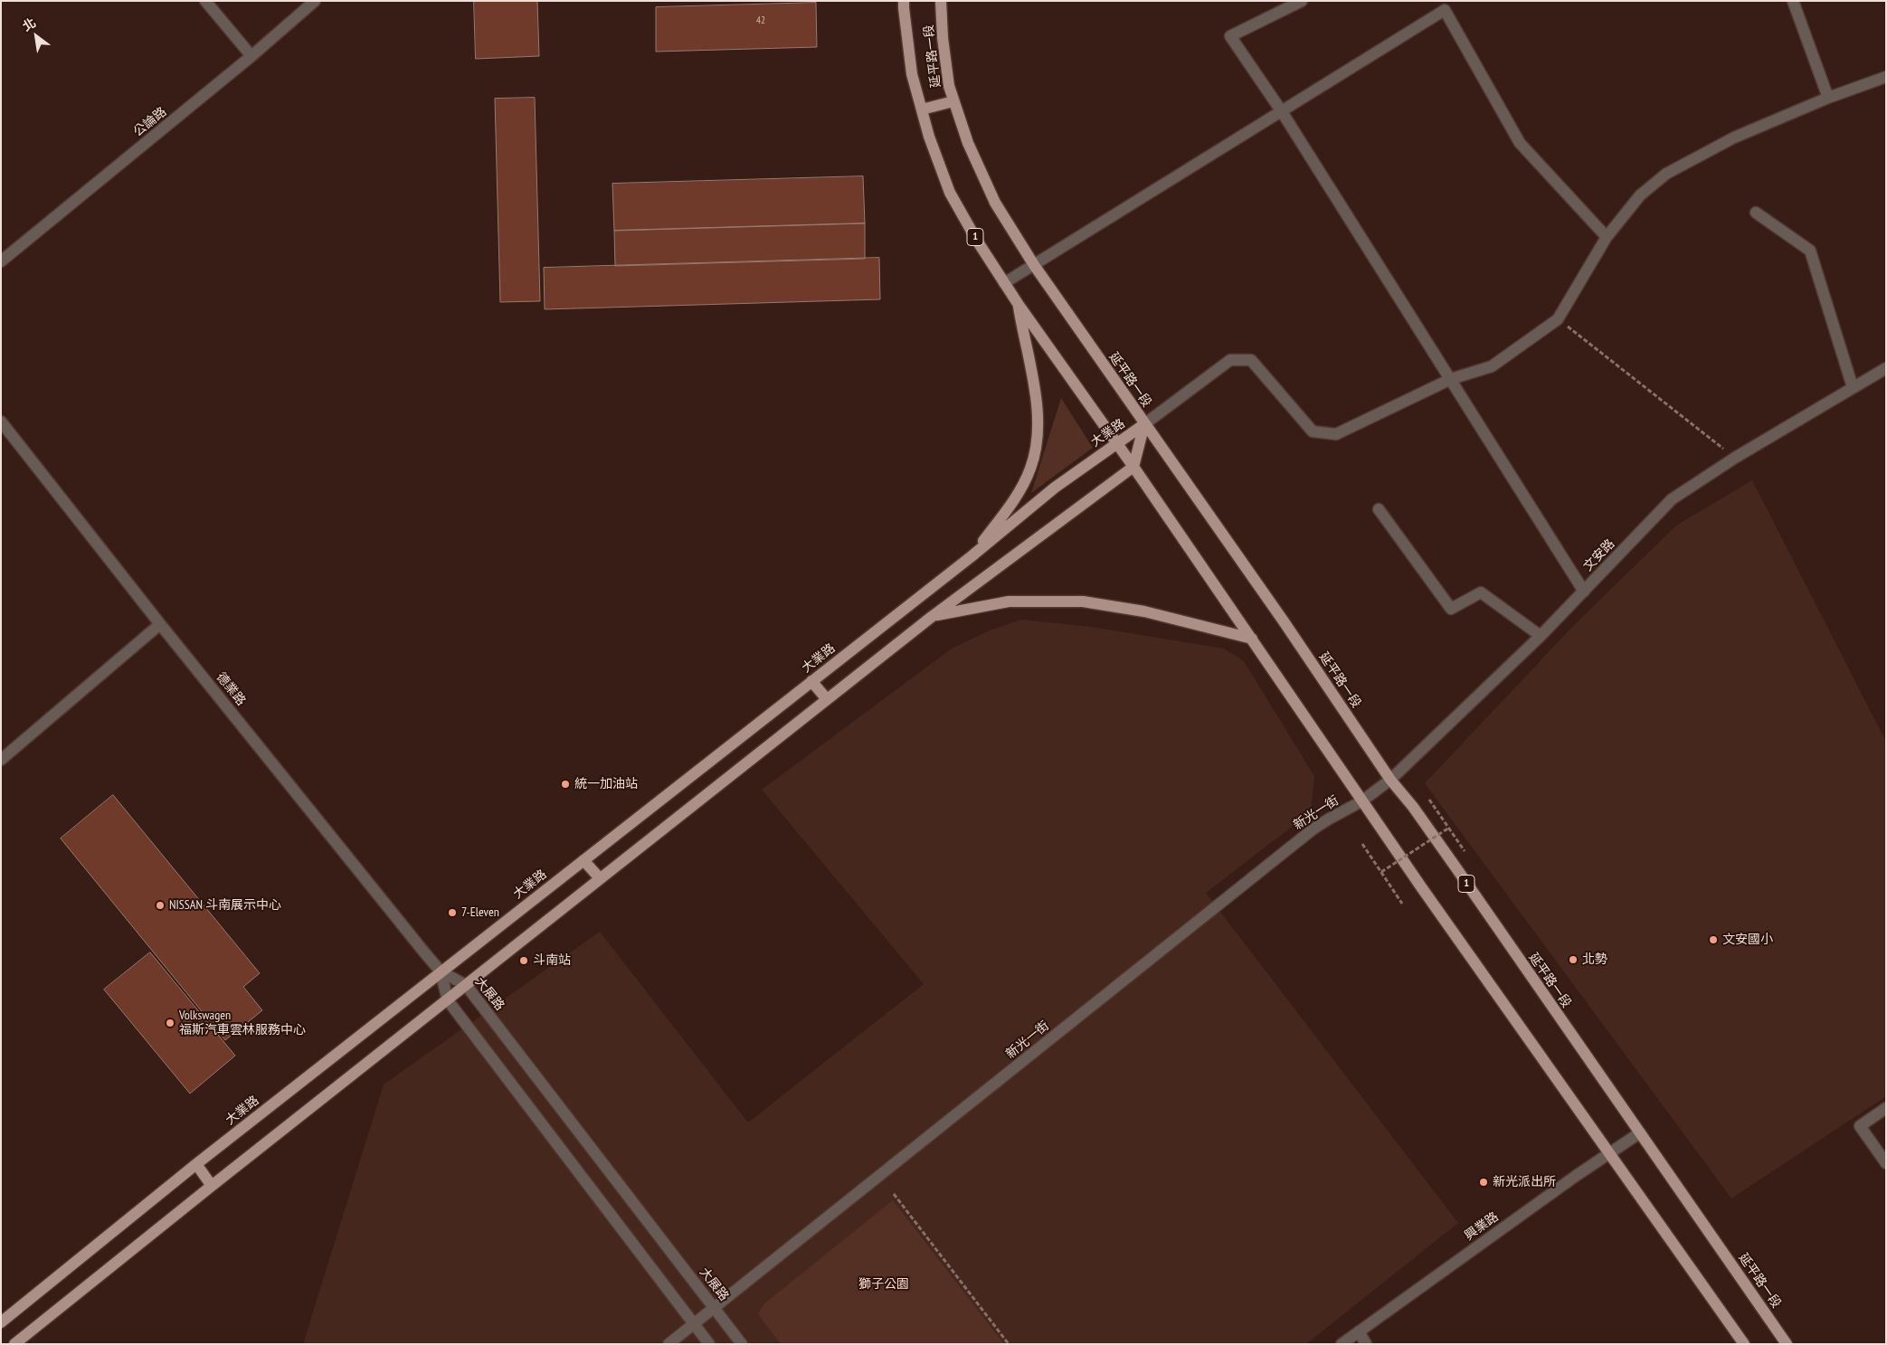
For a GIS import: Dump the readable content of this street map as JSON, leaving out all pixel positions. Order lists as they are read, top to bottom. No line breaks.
{"streets":{"main road":["延平路一段","1","大業路"],"street":["公論路","文安路","德業路","新光一街","大展路","興業路"]},"crossings":[["延平路一段","大業路"],["延平路一段","文安路"],["延平路一段","新光一街"],["延平路一段","興業路"],["大業路","德業路"],["大業路","大展路"],["文安路","新光一街"],["德業路","大展路"],["新光一街","大展路"]],"parks":["獅子公園"],"places":["統一加油站","NISSAN 斗南展示中心","7-Eleven","文安國小","北勢","斗南站","Volkswagen 福斯汽車雲林服務中心","新光派出所"],"house_numbers":["42"],"north":"top left"}
